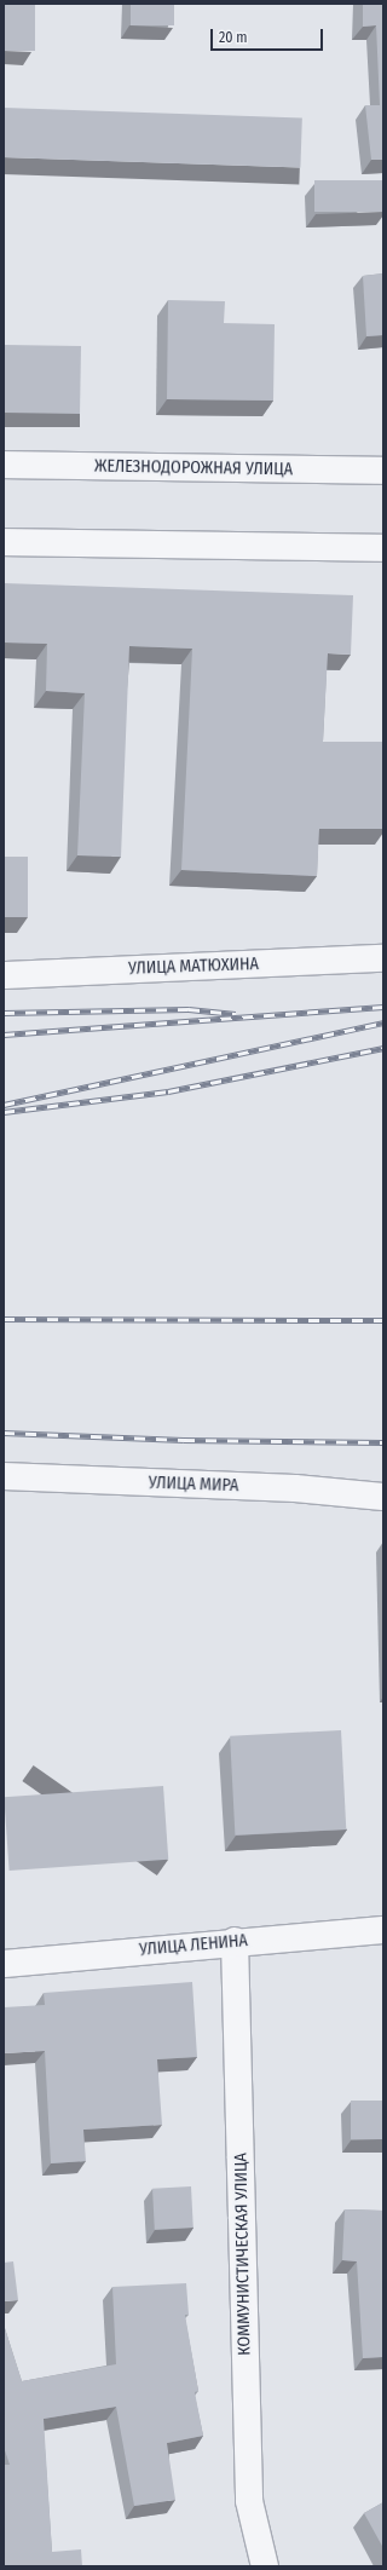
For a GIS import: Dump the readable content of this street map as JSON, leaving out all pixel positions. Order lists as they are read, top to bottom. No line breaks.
{"streets":{"street":["ЖЕЛЕЗНОДОРОЖНАЯ УЛИЦА","УЛИЦА МАТЮХИНА","УЛИЦА МИРА","УЛИЦА ЛЕНИНА","КОММУНИСТИЧЕСКАЯ УЛИЦА"]},"crossings":[["УЛИЦА ЛЕНИНА","КОММУНИСТИЧЕСКАЯ УЛИЦА"]],"scale_bar":"20 m"}
